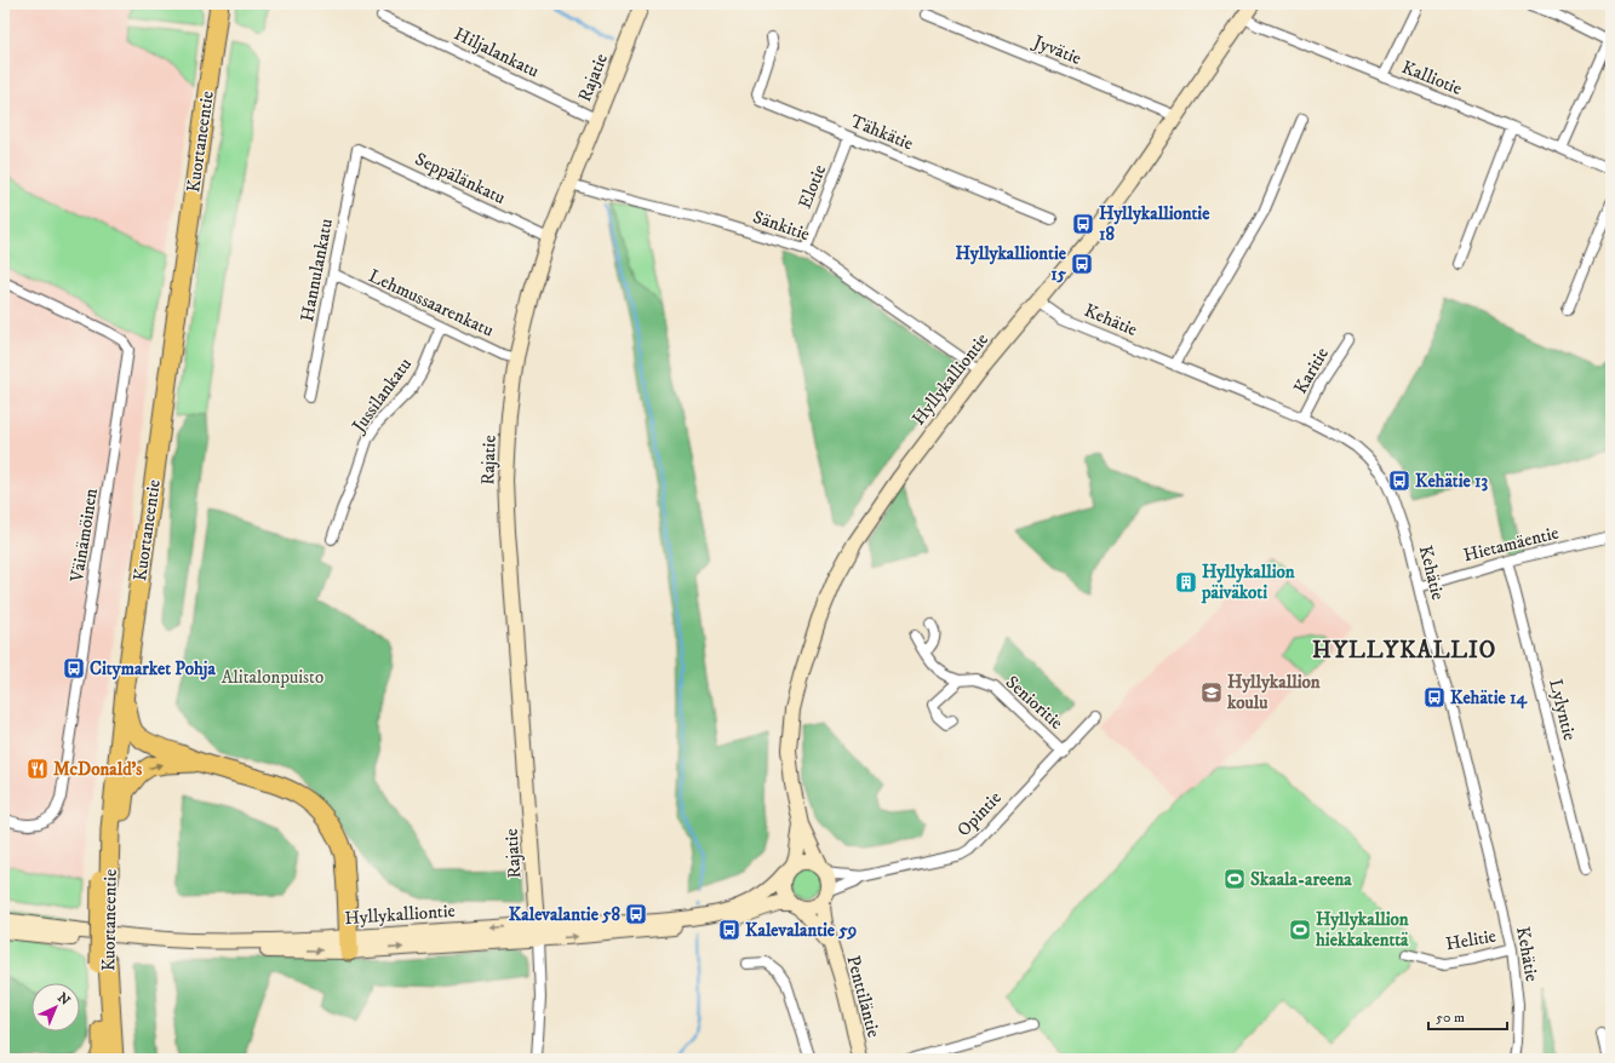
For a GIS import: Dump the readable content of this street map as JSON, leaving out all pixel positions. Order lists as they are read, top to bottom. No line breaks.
{"streets":{"highway":["Kuortaneentie"],"main road":["Rajatie","Hyllykalliontie","Penttiläntie"],"street":["Jyvätie","Hiljalankatu","Kalliotie","Tähkätie","Seppälänkatu","Elotie","Sänkitie","Hannulankatu","Lehmussaarenkatu","Kehätie","Karitie","Jussilankatu","Väinämöinen","Hietamäentie","Senioritie","Lylyntie","Opintie","Helitie"]},"crossings":[["Jyvätie","Hyllykalliontie"],["Hiljalankatu","Rajatie"],["Rajatie","Seppälänkatu"],["Rajatie","Sänkitie"],["Rajatie","Lehmussaarenkatu"],["Rajatie","Hyllykalliontie"],["Kalliotie","Hyllykalliontie"],["Tähkätie","Elotie"],["Seppälänkatu","Hannulankatu"],["Elotie","Sänkitie"],["Sänkitie","Hyllykalliontie"],["Hannulankatu","Lehmussaarenkatu"],["Lehmussaarenkatu","Jussilankatu"],["Kehätie","Karitie"],["Kehätie","Hyllykalliontie"],["Kehätie","Hietamäentie"],["Kehätie","Helitie"],["Hyllykalliontie","Opintie"],["Hyllykalliontie","Penttiläntie"],["Hietamäentie","Lylyntie"],["Senioritie","Opintie"],["Opintie","Penttiläntie"]],"districts":["HYLLYKALLIO"],"parks":["Alitalonpuisto"],"places":{"bus stop":["Hyllykalliontie 18","Hyllykalliontie 15","Kehätie 13","Citymarket Pohja","Kehätie 14","Kalevalantie 58","Kalevalantie 59"],"building":["Hyllykallion päiväkoti"],"school or university":["Hyllykallion koulu"],"restaurant":["McDonald's"],"sports":["Skaala-areena","Hyllykallion hiekkakenttä"]},"scale_bar":"50 m","north":"top right"}
